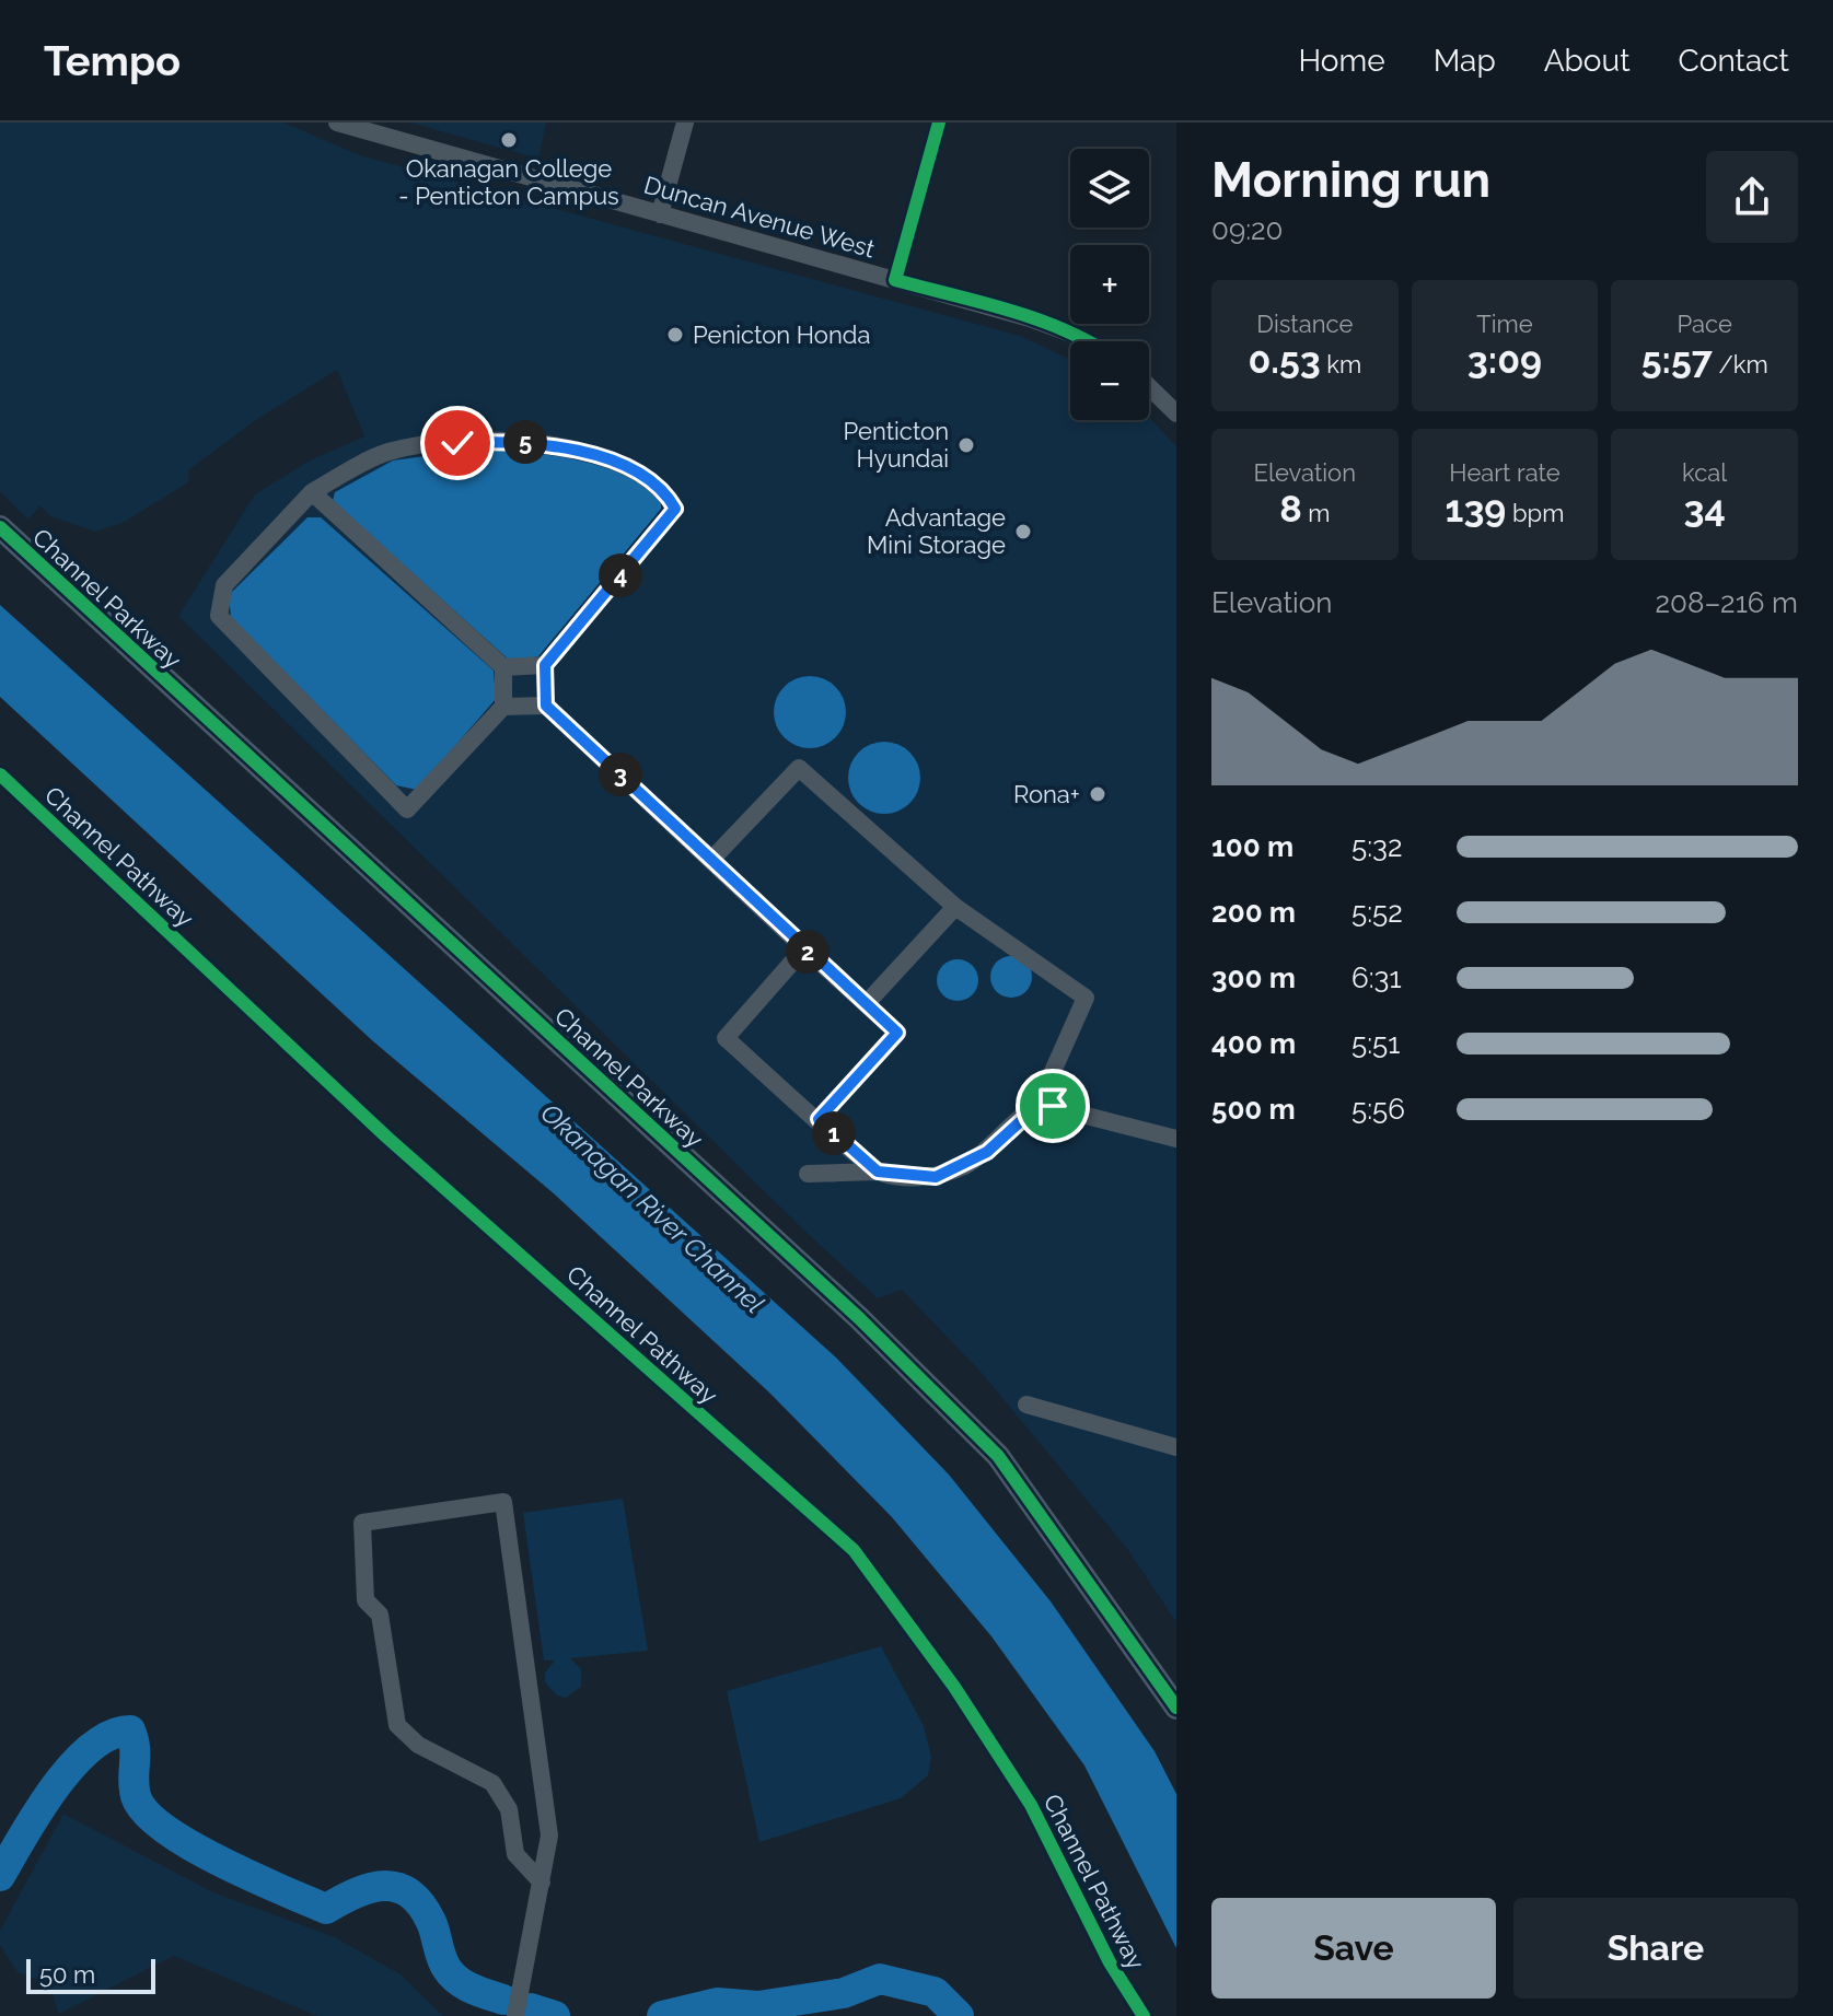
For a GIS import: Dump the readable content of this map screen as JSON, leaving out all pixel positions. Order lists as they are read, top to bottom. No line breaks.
{"streets":{"highway":["Channel Parkway"],"street":["Duncan Avenue West"],"cycle path":["Channel Pathway"]},"water":["Okanagan River Channel"],"places":["Okanagan College - Penticton Campus","Penicton Honda","Penticton Hyundai","Advantage Mini Storage","Rona+"],"scale_bar":"50 m","page":{"header":"Tempo","nav":["Home","Map","About","Contact"],"heading":["Morning run","09:20"],"map_buttons":["+","−"],"stats":[["Distance","0.53 km"],["Time","3:09"],["Pace","5:57 /km"],["Elevation","8 m"],["Heart rate","139 bpm"],["kcal","34"]],"pins":["5","4","3","2","1"],"chart":["Elevation","208–216 m"],"list":[{"name":"100 m","note":"5:32"},{"name":"200 m","note":"5:52"},{"name":"300 m","note":"6:31"},{"name":"400 m","note":"5:51"},{"name":"500 m","note":"5:56"}],"buttons":["Save","Share"],"scale":"50 m"}}
